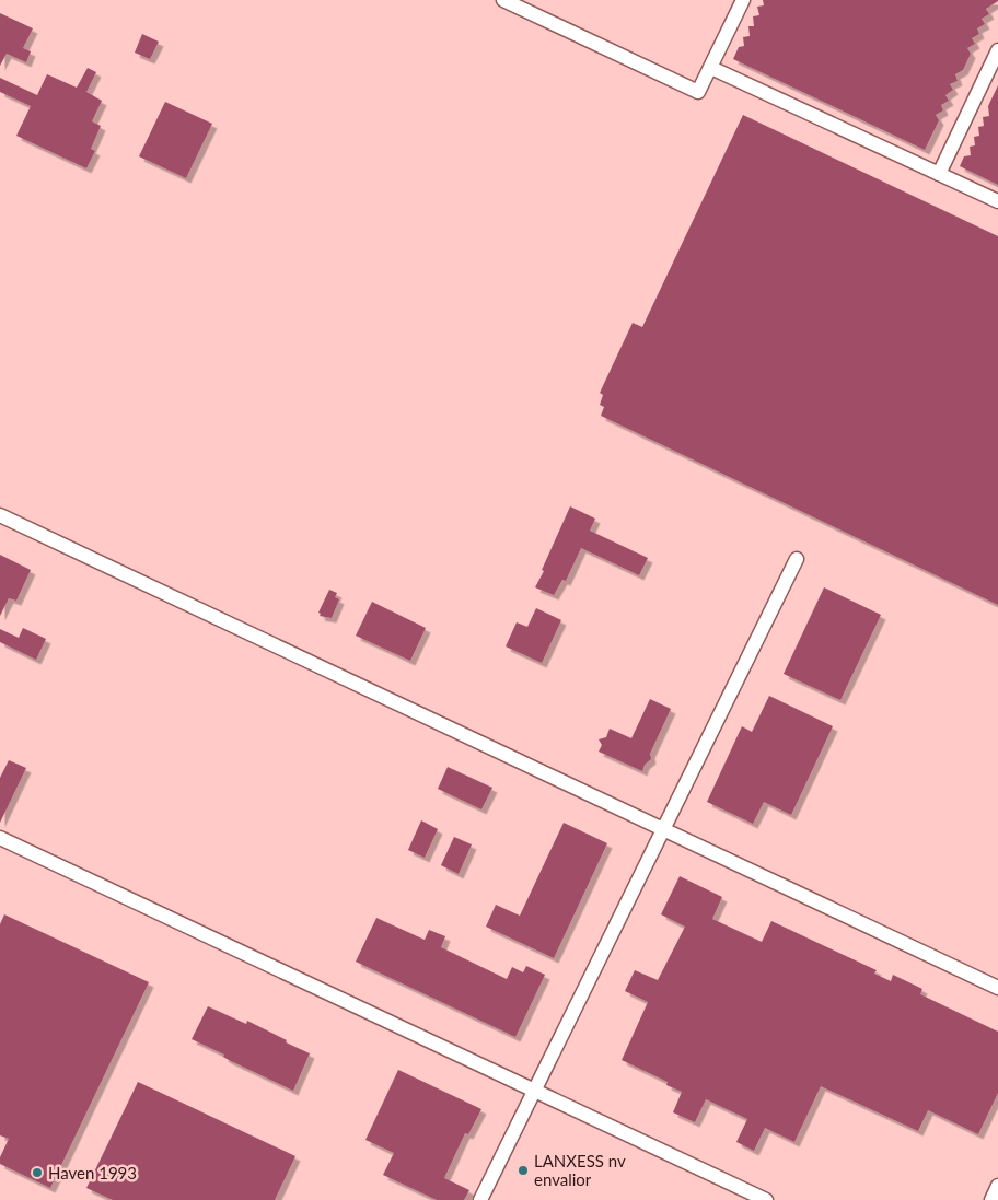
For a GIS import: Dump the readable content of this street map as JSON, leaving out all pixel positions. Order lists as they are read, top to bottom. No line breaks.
{"places":["LANXESS nv envalior","Haven 1993"]}
